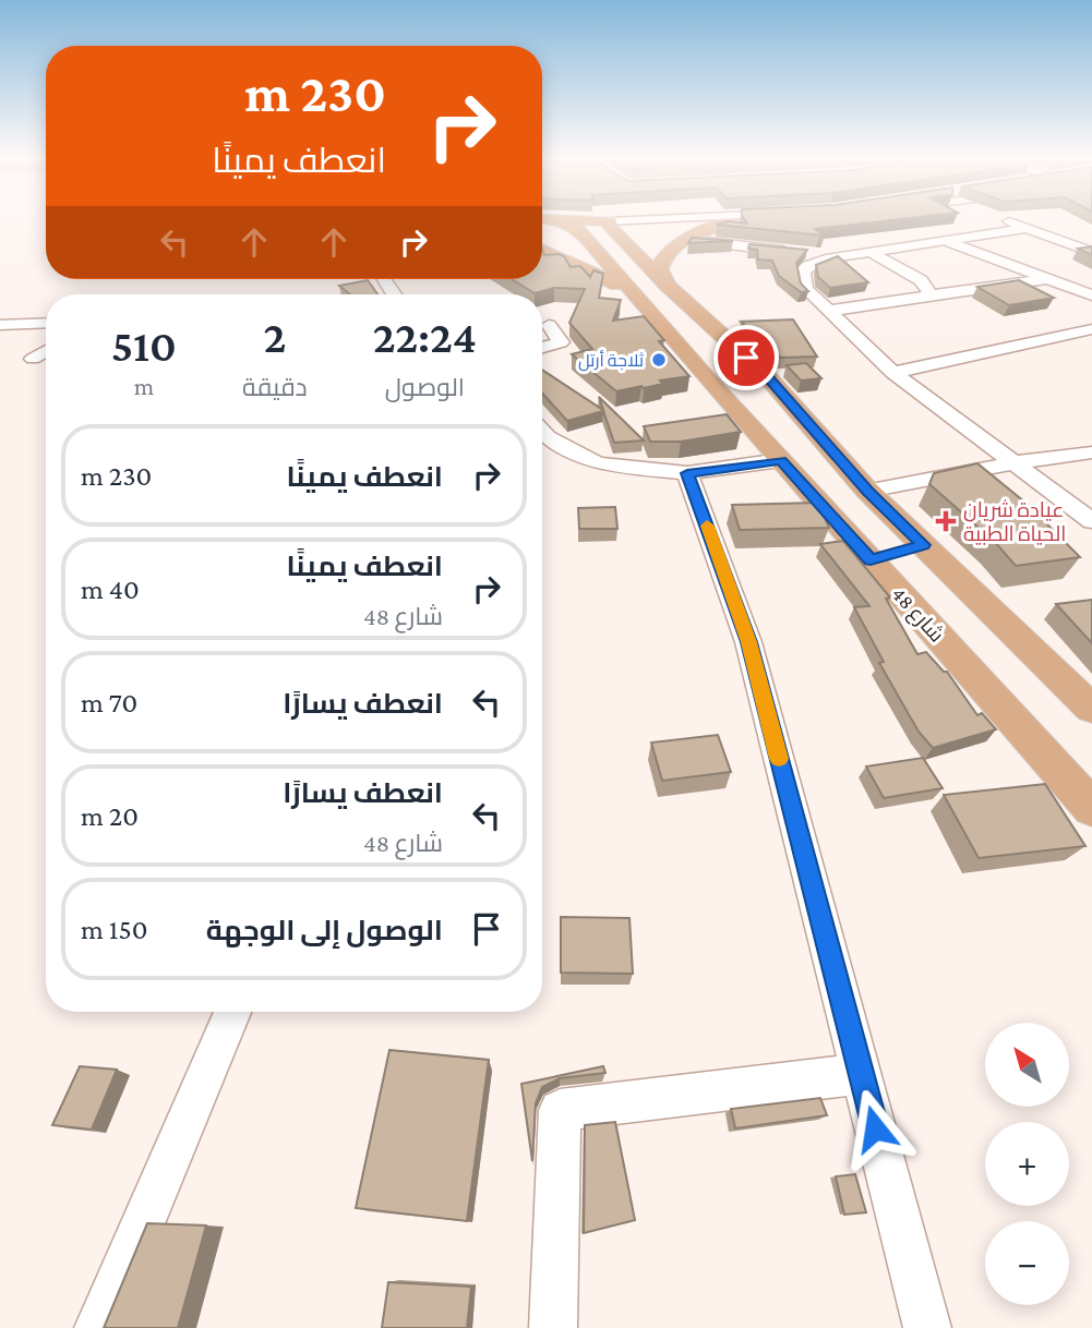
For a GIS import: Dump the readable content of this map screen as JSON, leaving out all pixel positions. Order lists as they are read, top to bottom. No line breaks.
{"streets":{"main road":["شارع 48"]},"places":{"other":["ثلاجة أرتل"],"health":["عيادة شريان الحياة الطبية"]},"north":"top left","page":{"turn":["230 m","انعطف يمينًا"],"eta":["22:24","الوصول","2","دقيقة","510","m"],"list":[{"name":"انعطف يمينًا","value":"230 m"},{"name":"انعطف يمينًا","note":"شارع 48","value":"40 m"},{"name":"انعطف يسارًا","value":"70 m"},{"name":"انعطف يسارًا","note":"شارع 48","value":"20 m"},{"name":"الوصول إلى الوجهة","value":"150 m"}],"map_buttons":["+","−"]}}
